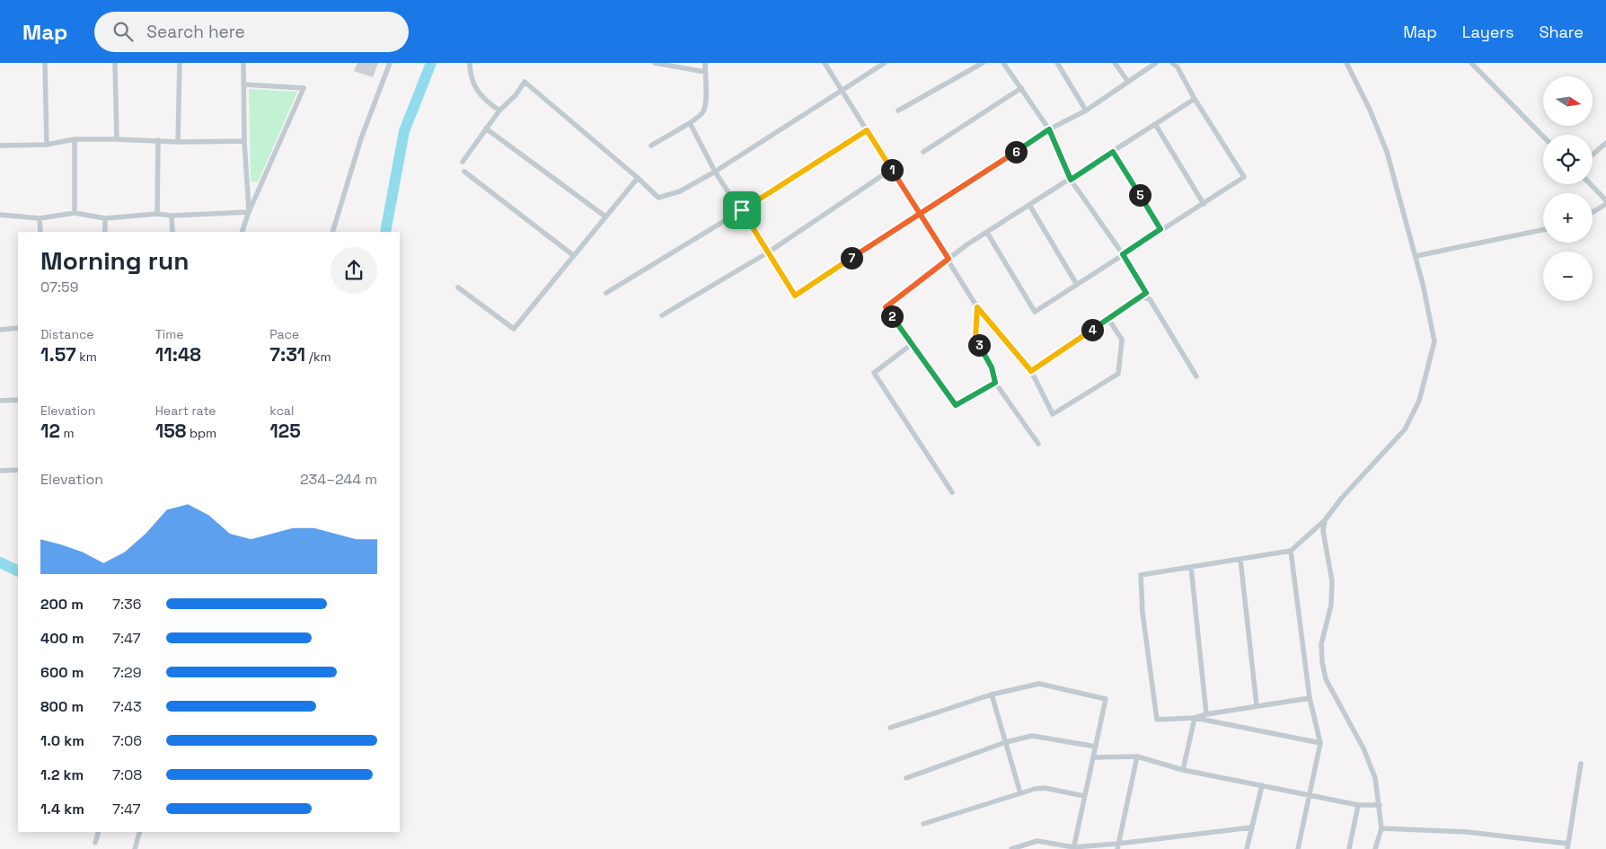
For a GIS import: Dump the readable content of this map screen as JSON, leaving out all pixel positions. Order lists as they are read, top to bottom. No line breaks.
{"north":"right","page":{"header":"Map","search":"Search here","nav":["Map","Layers","Share"],"map_buttons":["+","−"],"pins":["6","1","5","7","2","4","3"],"heading":["Morning run","07:59"],"stats":[["Distance","1.57 km"],["Time","11:48"],["Pace","7:31 /km"],["Elevation","12 m"],["Heart rate","158 bpm"],["kcal","125"]],"chart":["Elevation","234–244 m"],"list":[{"name":"200 m","note":"7:36"},{"name":"400 m","note":"7:47"},{"name":"600 m","note":"7:29"},{"name":"800 m","note":"7:43"},{"name":"1.0 km","note":"7:06"},{"name":"1.2 km","note":"7:08"},{"name":"1.4 km","note":"7:47"}]}}
